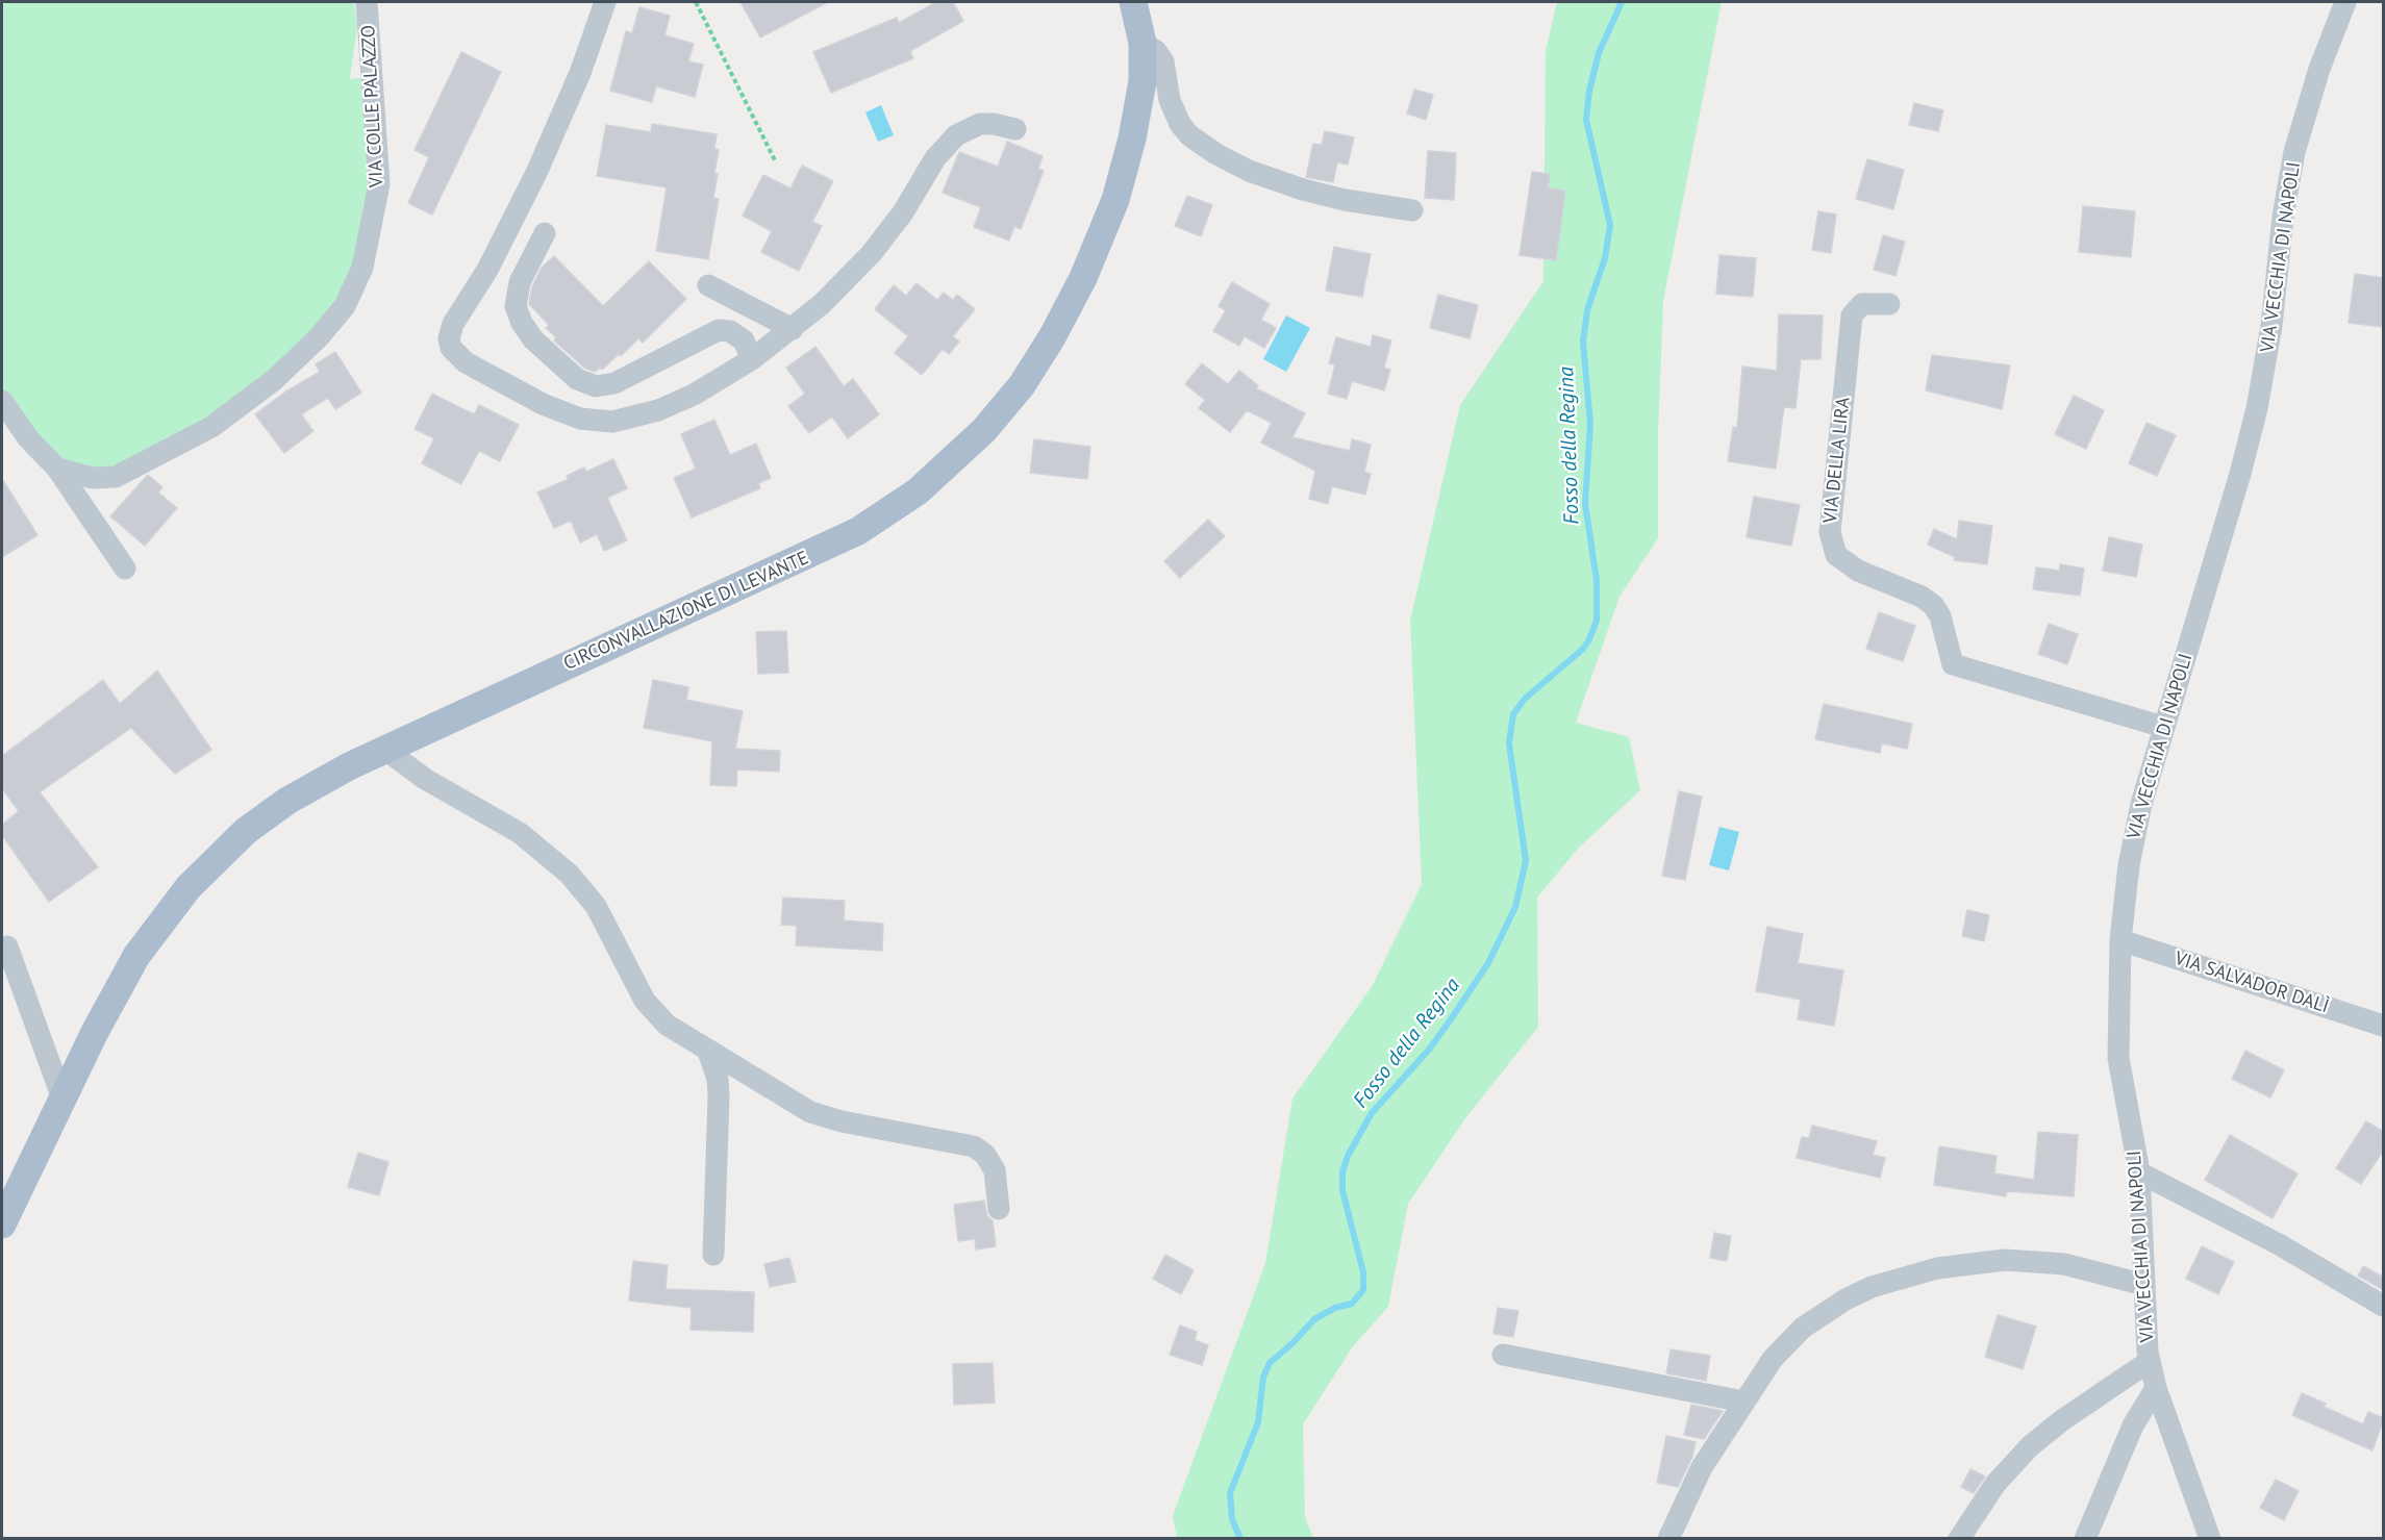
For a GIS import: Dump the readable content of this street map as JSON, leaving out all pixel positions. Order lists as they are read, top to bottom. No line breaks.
{"streets":{"main road":["CIRCONVALLAZIONE DI LEVANTE"],"street":["VIA COLLE PALAZZO","VIA VECCHIA DI NAPOLI","VIA DELLA LIRA","VIA SALVADOR DALÌ"]},"crossings":[["VIA VECCHIA DI NAPOLI","VIA DELLA LIRA"],["VIA VECCHIA DI NAPOLI","VIA SALVADOR DALÌ"]],"water":["Fosso della Regina"]}
